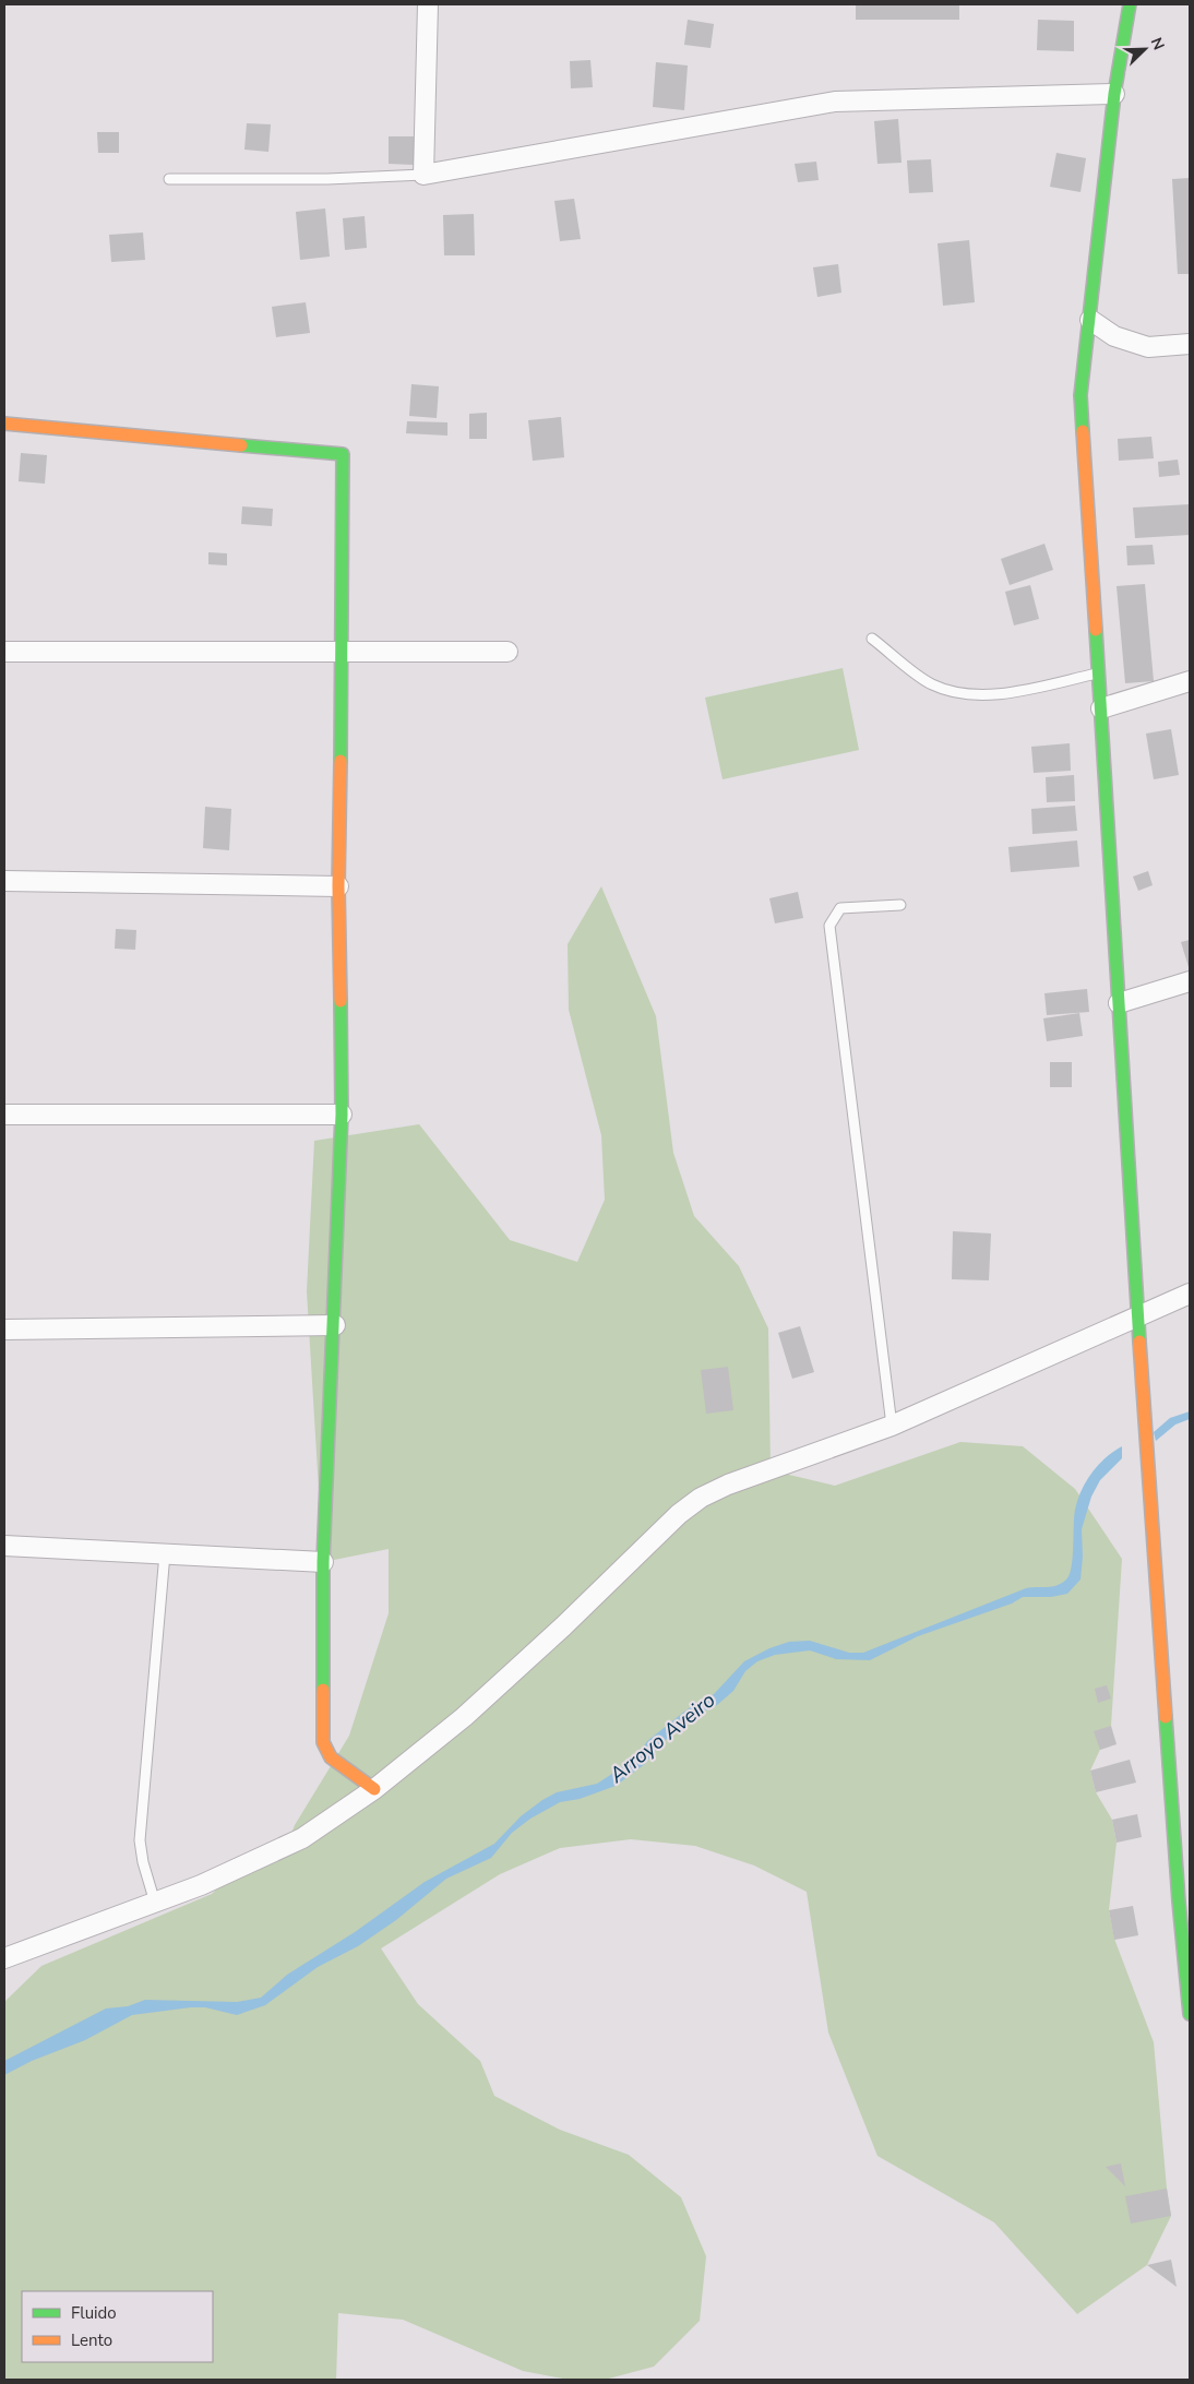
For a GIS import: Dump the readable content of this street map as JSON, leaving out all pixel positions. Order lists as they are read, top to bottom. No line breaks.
{"water":["Arroyo Aveiro"],"legend":["Fluido","Lento"],"north":"top right"}
